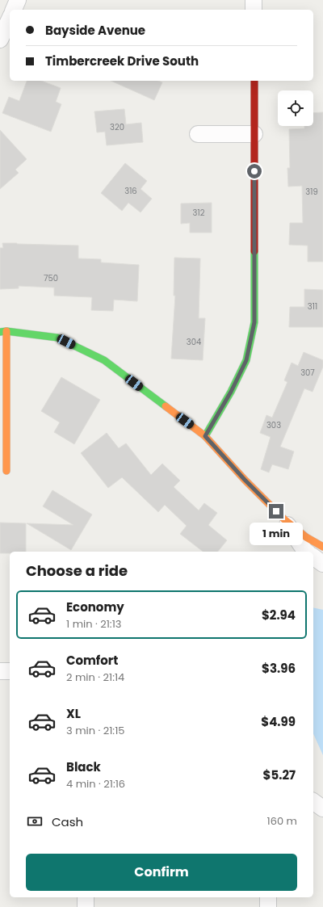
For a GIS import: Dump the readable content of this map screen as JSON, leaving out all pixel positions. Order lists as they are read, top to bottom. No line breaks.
{"house_numbers":["320","316","319","312","750","311","304","307","303"],"page":{"banner":["Bayside Avenue","Timbercreek Drive South"],"bubble":"1 min","heading":"Choose a ride","list":[{"name":"Economy","note":"1 min · 21:13","value":"$2.94"},{"name":"Comfort","note":"2 min · 21:14","value":"$3.96"},{"name":"XL","note":"3 min · 21:15","value":"$4.99"},{"name":"Black","note":"4 min · 21:16","value":"$5.27"}],"pay":["Cash","160 m"],"buttons":"Confirm"}}
